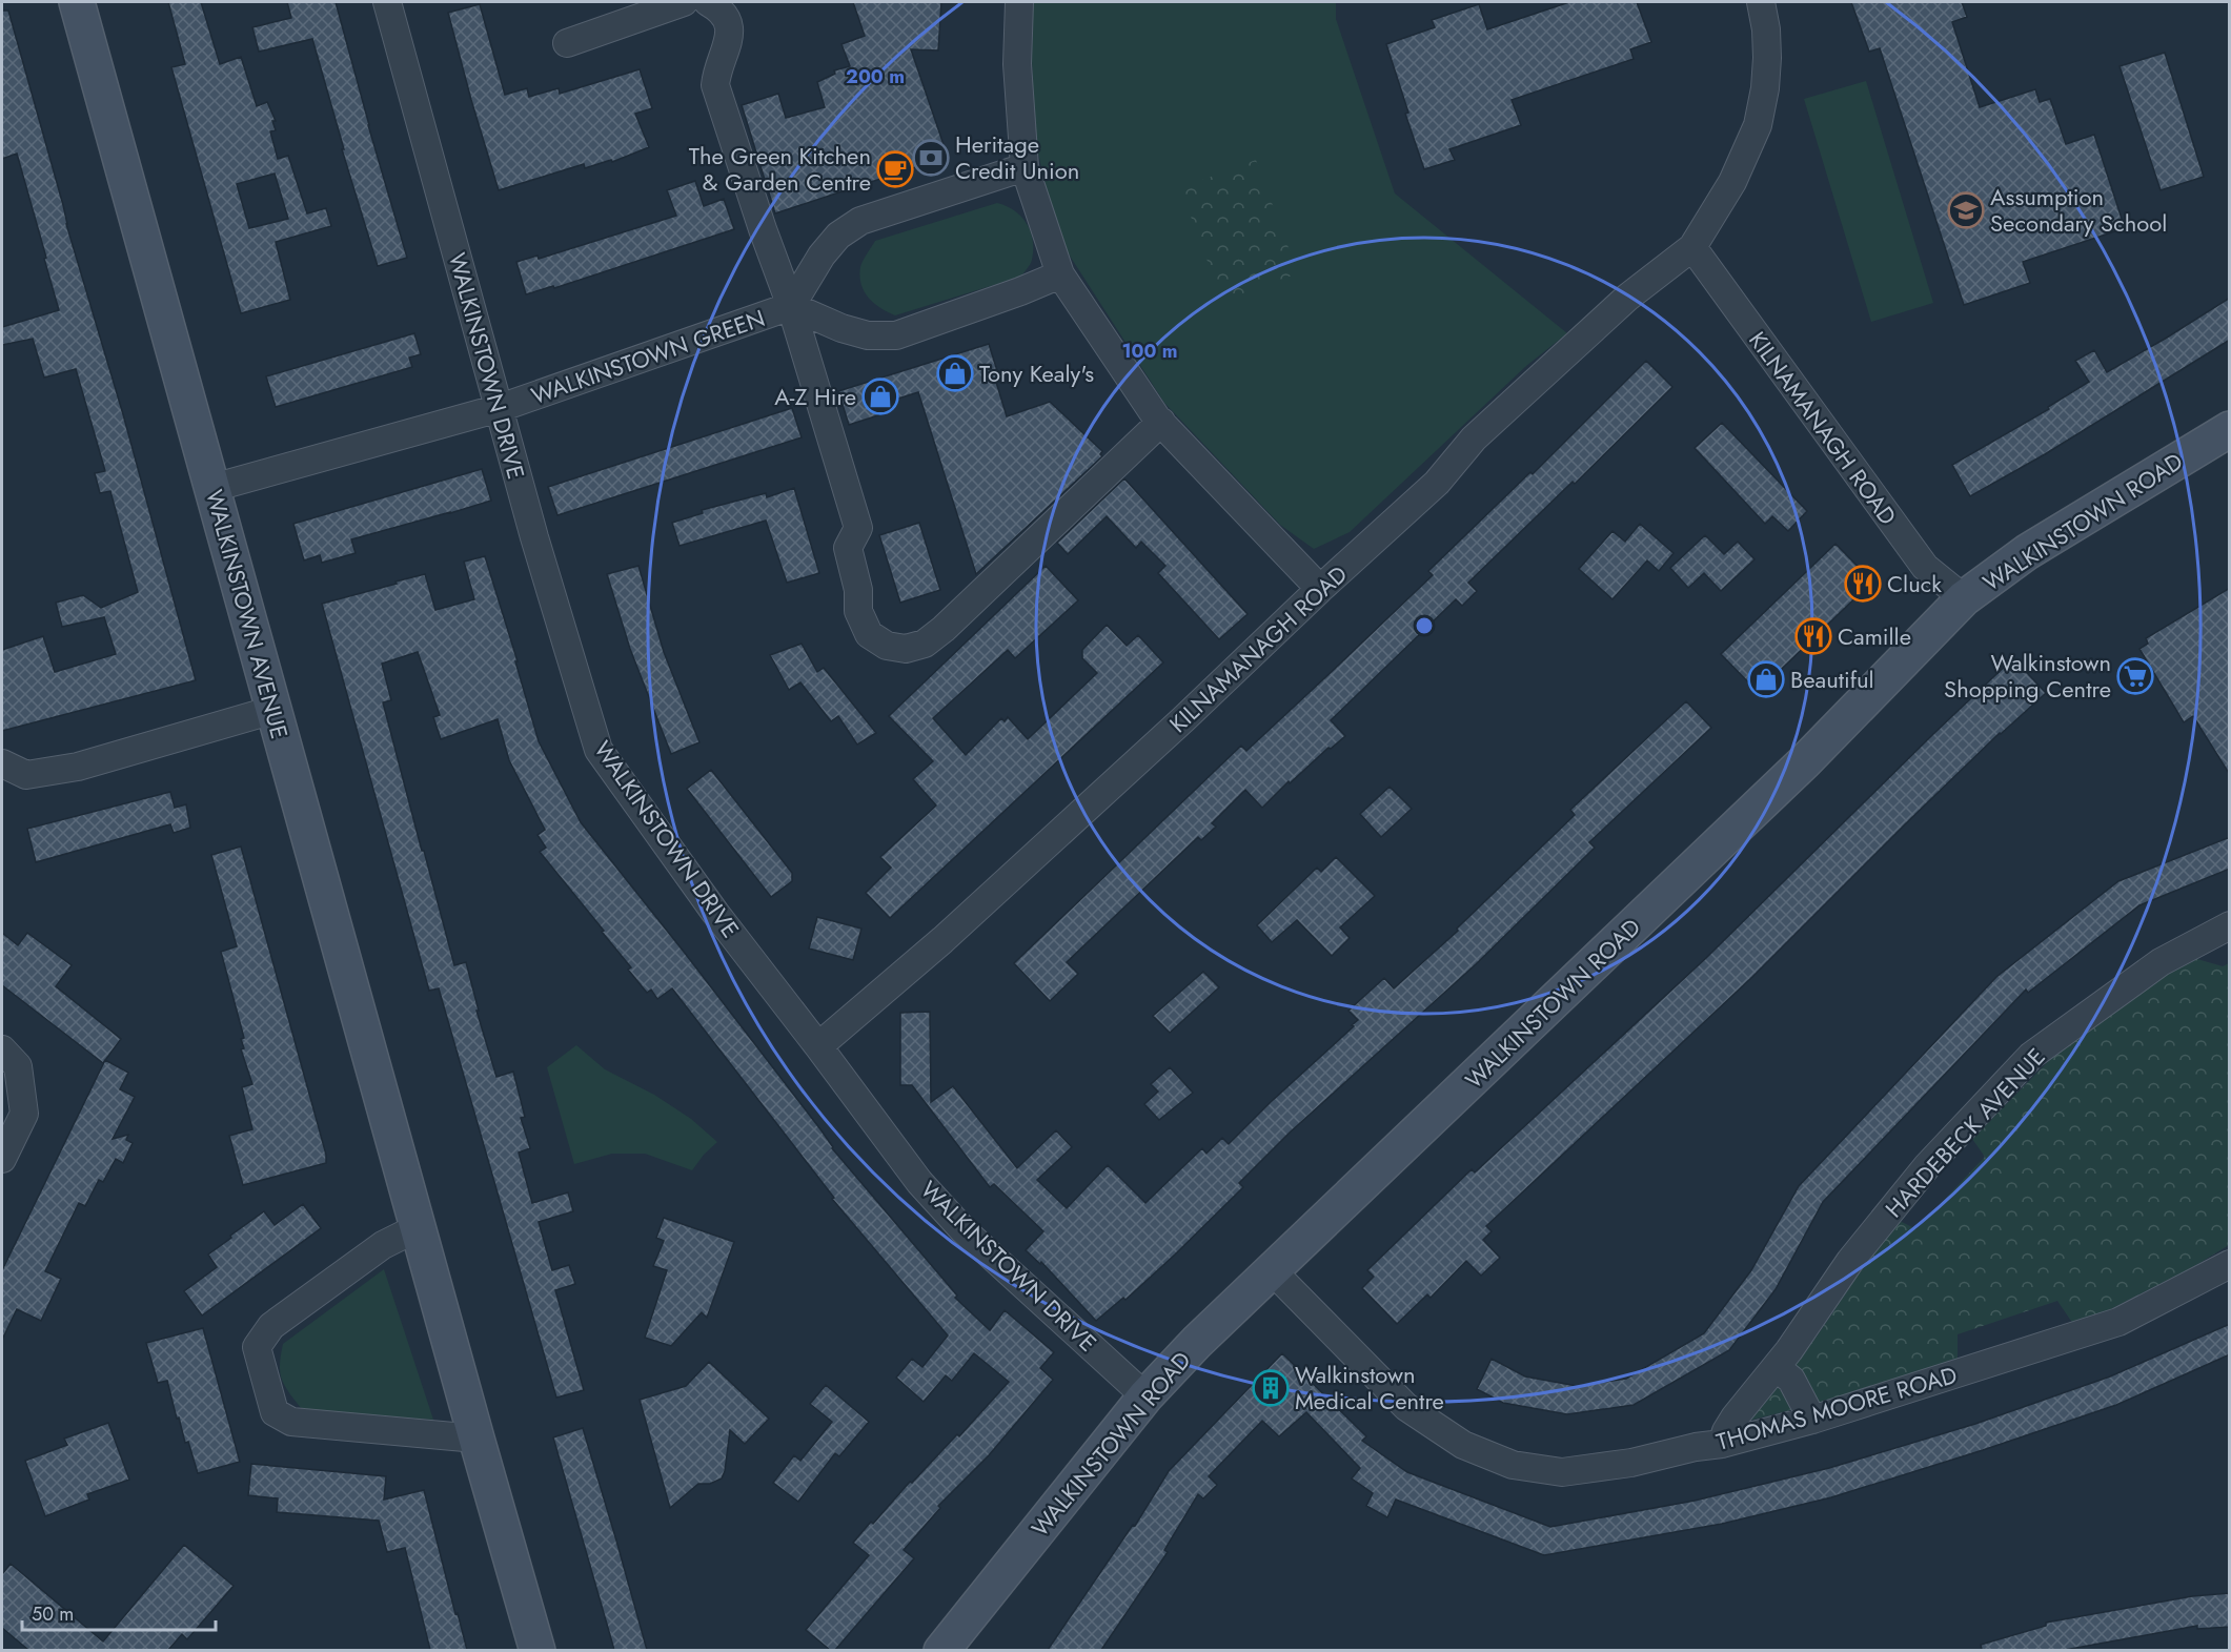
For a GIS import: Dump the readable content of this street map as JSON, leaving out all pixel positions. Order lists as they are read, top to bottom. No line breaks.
{"streets":{"main road":["WALKINSTOWN ROAD","WALKINSTOWN AVENUE"],"street":["WALKINSTOWN GREEN","WALKINSTOWN DRIVE","KILNAMANAGH ROAD","HARDEBECK AVENUE","THOMAS MOORE ROAD"]},"crossings":[["WALKINSTOWN GREEN","WALKINSTOWN DRIVE"],["WALKINSTOWN GREEN","WALKINSTOWN AVENUE"],["WALKINSTOWN DRIVE","KILNAMANAGH ROAD"],["WALKINSTOWN DRIVE","WALKINSTOWN ROAD"],["KILNAMANAGH ROAD","WALKINSTOWN ROAD"],["WALKINSTOWN ROAD","THOMAS MOORE ROAD"],["HARDEBECK AVENUE","THOMAS MOORE ROAD"]],"places":{"bank":["Heritage Credit Union"],"cafe":["The Green Kitchen & Garden Centre"],"school or university":["Assumption Secondary School"],"shop":["Tony Kealy's","A-Z Hire","Beautiful"],"restaurant":["Cluck","Camille"],"supermarket":["Walkinstown Shopping Centre"],"building":["Walkinstown Medical Centre"]},"scale_bar":"50 m","rings":["200 m","100 m"]}
